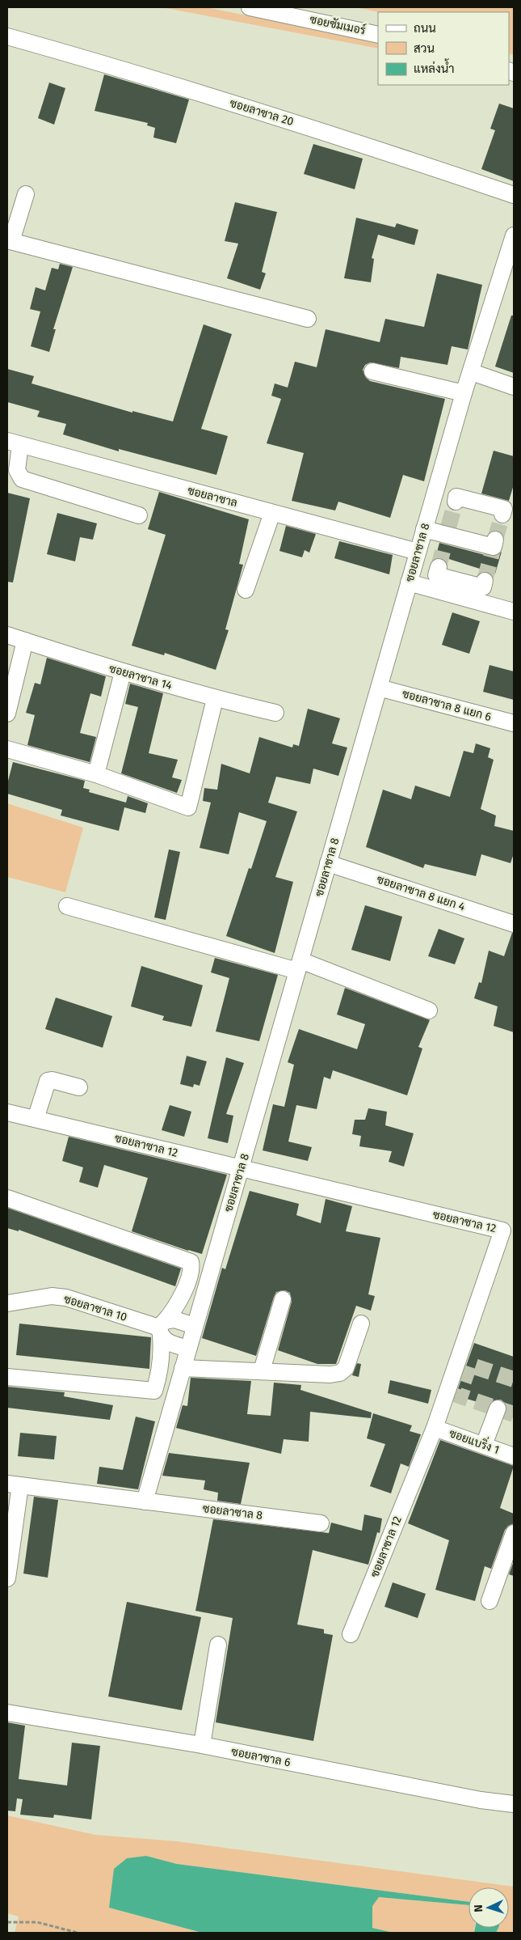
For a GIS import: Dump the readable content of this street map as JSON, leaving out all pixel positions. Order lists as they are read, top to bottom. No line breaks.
{"streets":{"street":["ซอยซัมเมอร์","ซอยลาซาล 20","ซอยลาซาล","ซอยลาซาล 8","ซอยลาซาล 14","ซอยลาซาล 8 แยก 6","ซอยลาซาล 8 แยก 4","ซอยลาซาล 12","ซอยลาซาล 10","ซอยแบริ่ง 1","ซอยลาซาล 6"]},"crossings":[["ซอยลาซาล","ซอยลาซาล 8"],["ซอยลาซาล 8","ซอยลาซาล 8 แยก 6"],["ซอยลาซาล 8","ซอยลาซาล 8 แยก 4"],["ซอยลาซาล 8","ซอยลาซาล 12"],["ซอยลาซาล 8","ซอยลาซาล 10"],["ซอยลาซาล 12","ซอยแบริ่ง 1"]],"legend":["ถนน","สวน","แหล่งน้ำ"],"north":"left"}
